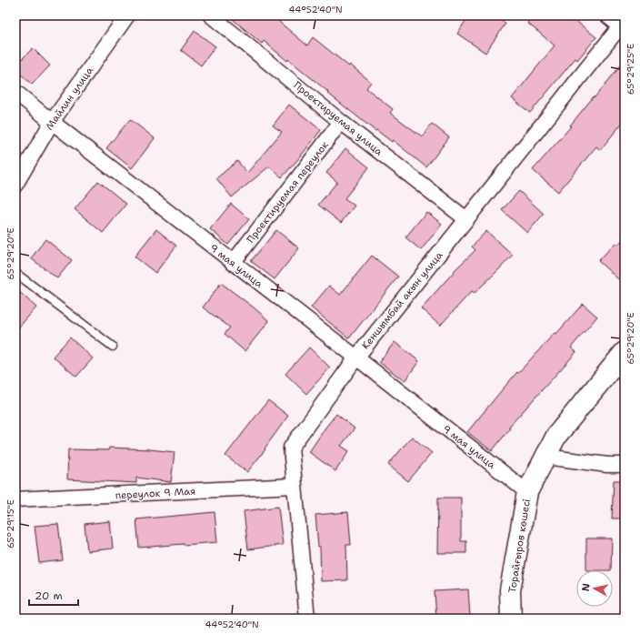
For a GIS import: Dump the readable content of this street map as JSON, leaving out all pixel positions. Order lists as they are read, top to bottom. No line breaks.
{"streets":{"street":["Майлин улица","Проектируемая улица","Проектируемая переулок","9 мая улица","Кеншымбай акын улица","переулок 9 Мая","Торайғыров көшесі"]},"crossings":[["Майлин улица","9 мая улица"],["Проектируемая улица","Проектируемая переулок"],["Проектируемая улица","Кеншымбай акын улица"],["Проектируемая переулок","9 мая улица"],["9 мая улица","Кеншымбай акын улица"],["9 мая улица","Торайғыров көшесі"],["Кеншымбай акын улица","переулок 9 Мая"]],"scale_bar":"20 m","north":"left","coordinates":["44°52'40\"N","65°29'25\"E","65°29'20\"E","65°29'15\"E"]}
